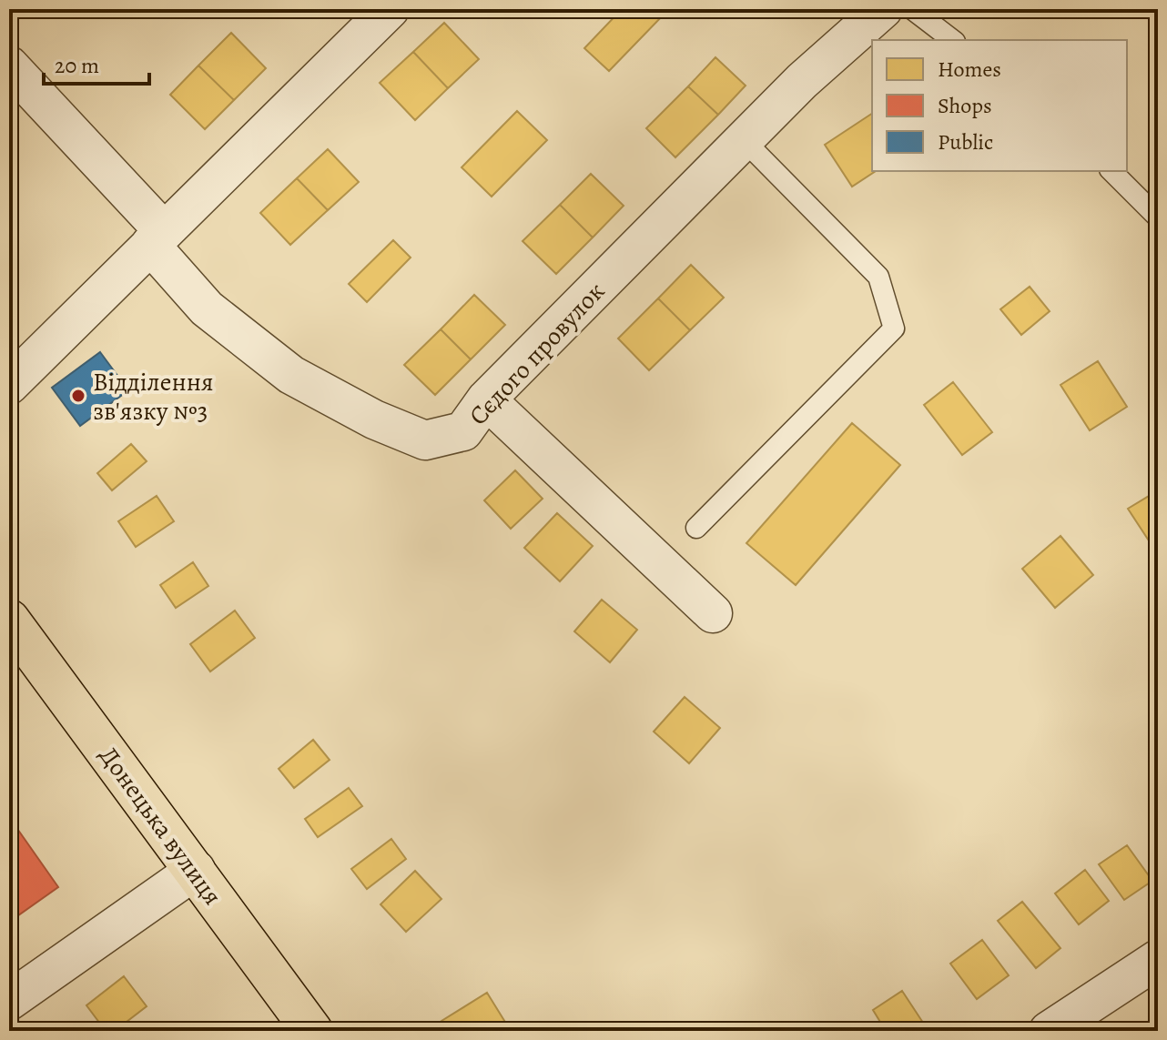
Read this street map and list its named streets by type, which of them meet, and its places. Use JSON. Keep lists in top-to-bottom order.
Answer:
{
  "streets": {
    "main road": ["Донецька вулиця"],
    "street": ["Сєдого провулок"]
  },
  "places": ["Відділення зв'язку №3"],
  "legend": ["Homes", "Shops", "Public"],
  "scale_bar": "20 m"
}
